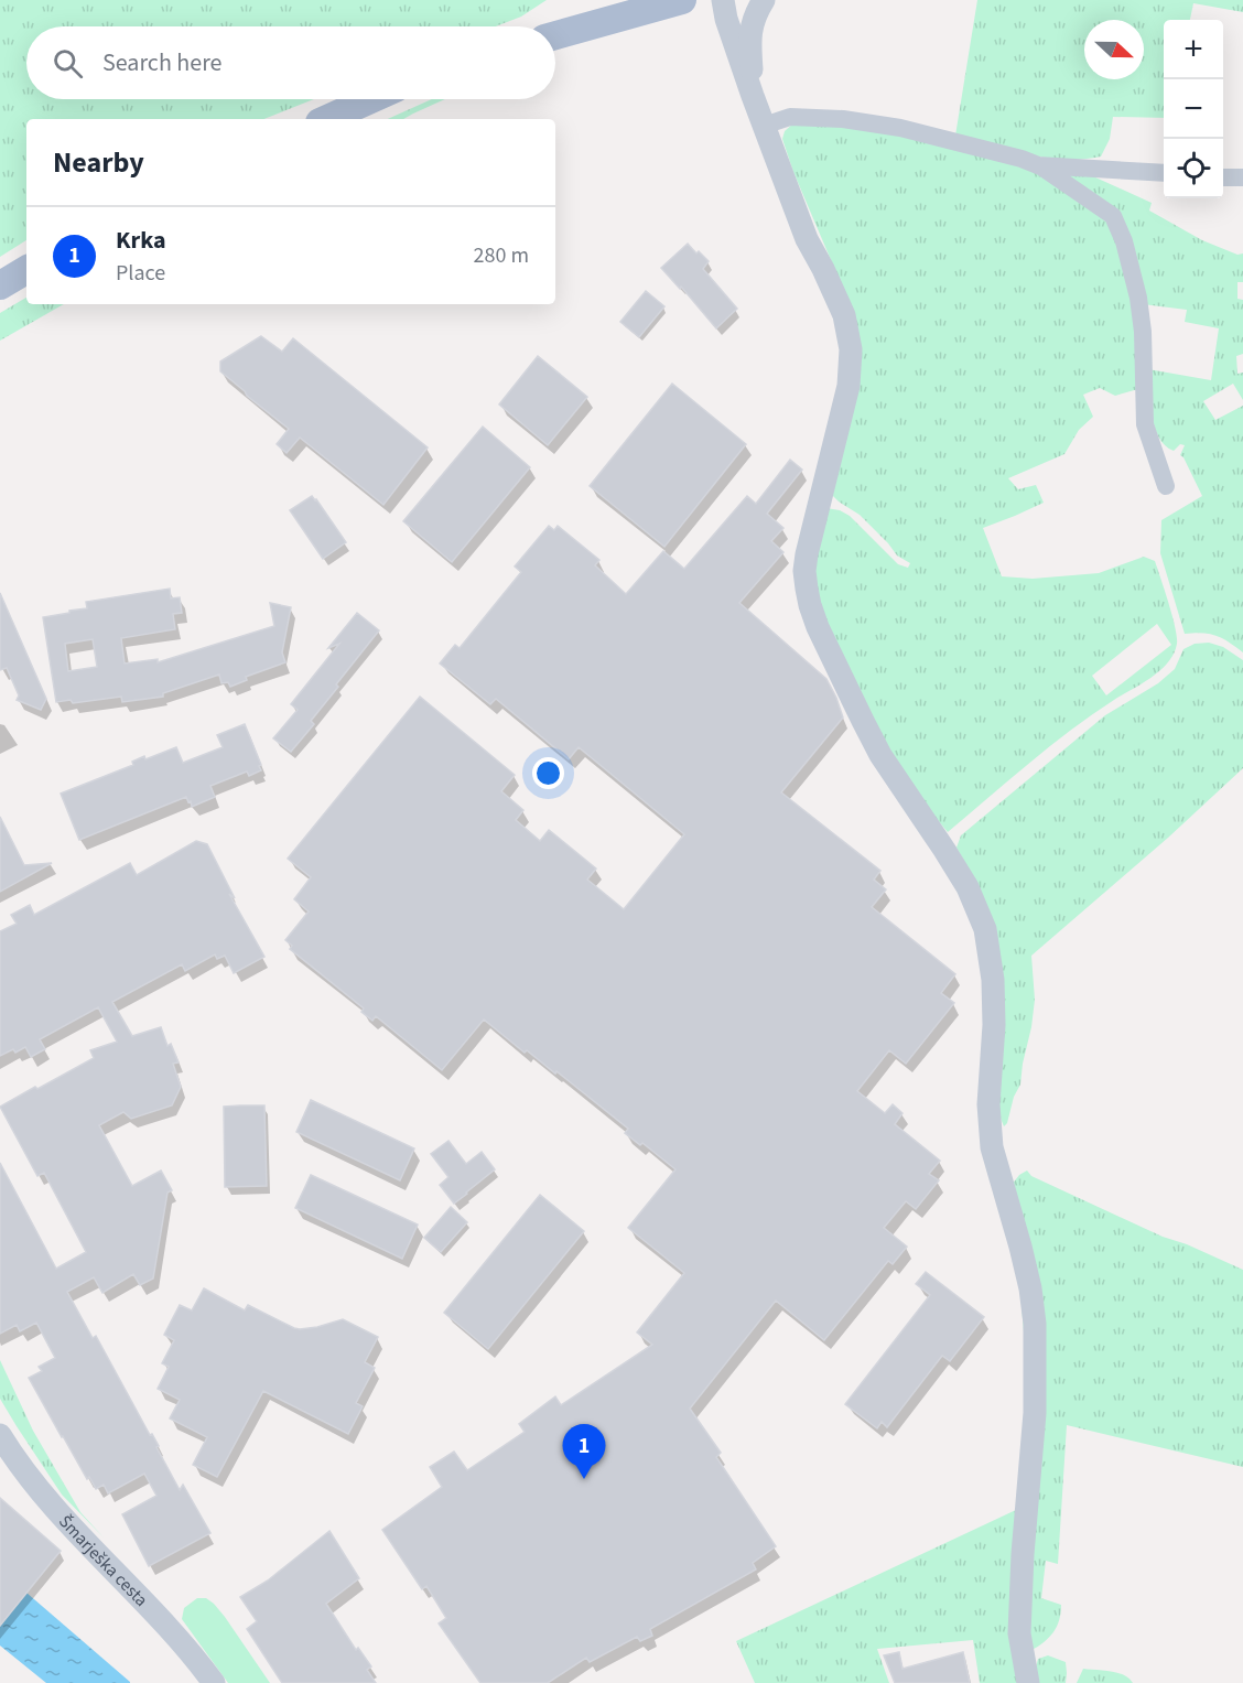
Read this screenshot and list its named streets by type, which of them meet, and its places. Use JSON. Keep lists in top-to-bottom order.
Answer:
{
  "streets": {
    "street": ["Šmarješka cesta"]
  },
  "north": "right",
  "page": {
    "map_buttons": ["+", "−"],
    "search": "Search here",
    "heading": "Nearby",
    "list": [
      {
        "mark": "1",
        "name": "Krka",
        "note": "Place",
        "value": "280 m"
      }
    ],
    "pins": "1"
  }
}
